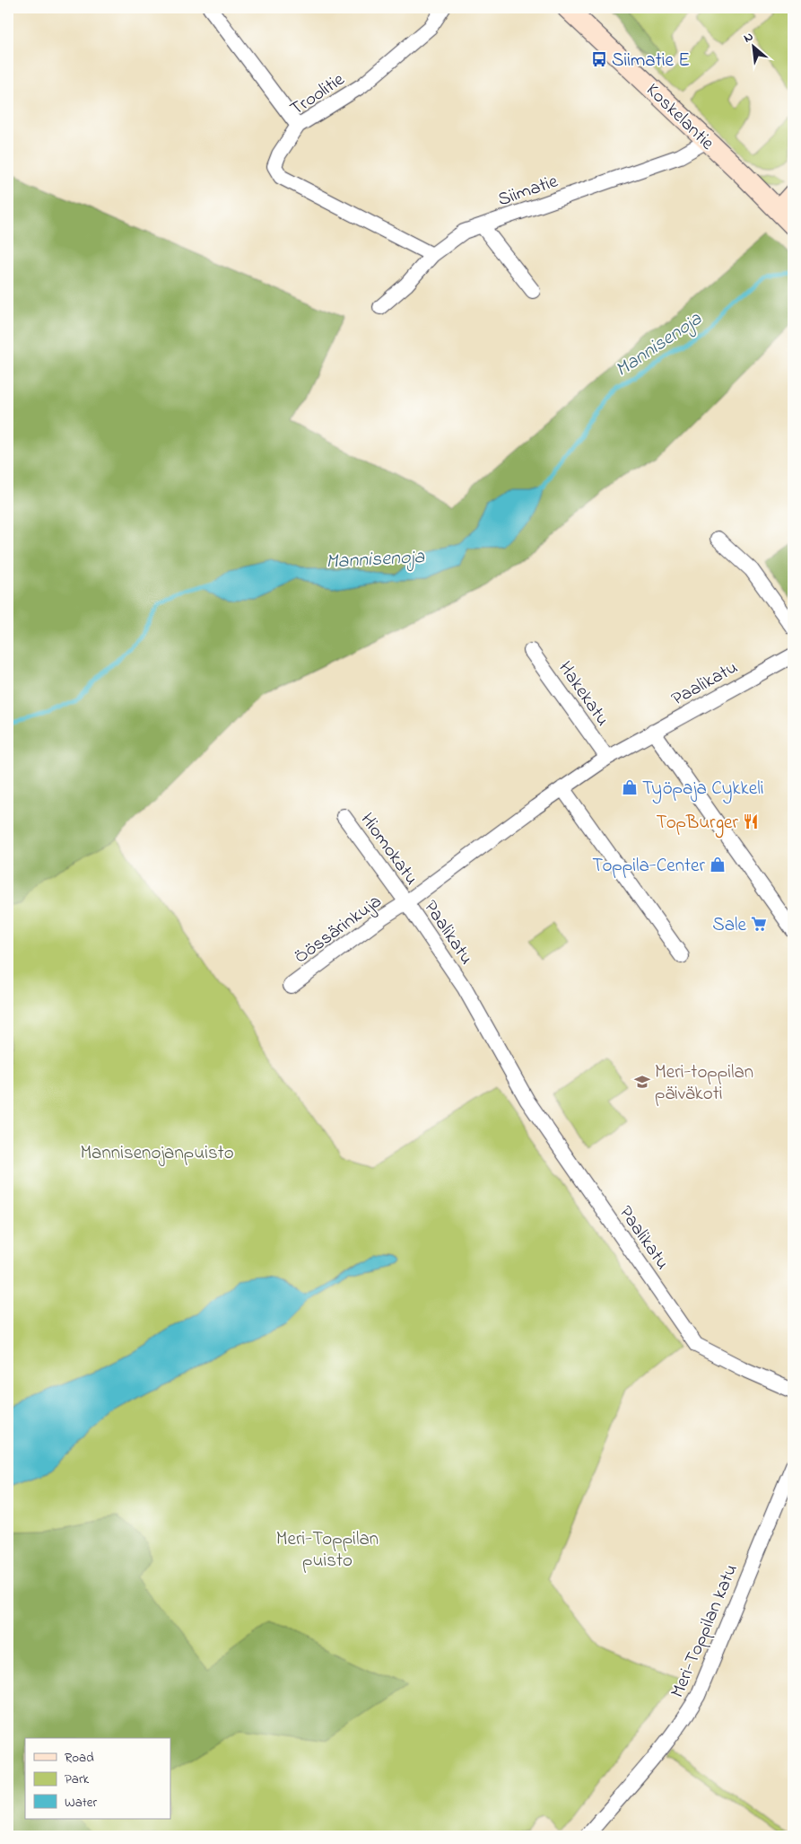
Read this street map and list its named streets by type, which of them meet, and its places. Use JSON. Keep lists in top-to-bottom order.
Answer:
{
  "streets": {
    "main road": ["Koskelantie"],
    "street": [
      "Troolitie",
      "Siimatie",
      "Paalikatu",
      "Hakekatu",
      "Hiomokatu",
      "Öössärinkuja",
      "Meri-Toppilan katu"
    ]
  },
  "crossings": [
    ["Troolitie", "Siimatie"],
    ["Koskelantie", "Siimatie"],
    ["Paalikatu", "Hakekatu"],
    ["Paalikatu", "Hiomokatu"],
    ["Paalikatu", "Öössärinkuja"],
    ["Hiomokatu", "Öössärinkuja"]
  ],
  "water": ["Mannisenoja"],
  "parks": ["Mannisenojanpuisto", "Meri-Toppilan puisto"],
  "places": {
    "bus stop": ["Siimatie E"],
    "shop": ["Työpaja Cykkeli", "Toppila-Center"],
    "restaurant": ["TopBurger"],
    "supermarket": ["Sale"],
    "school or university": ["Meri-toppilan päiväkoti"]
  },
  "legend": ["Road", "Park", "Water"],
  "north": "top left"
}
